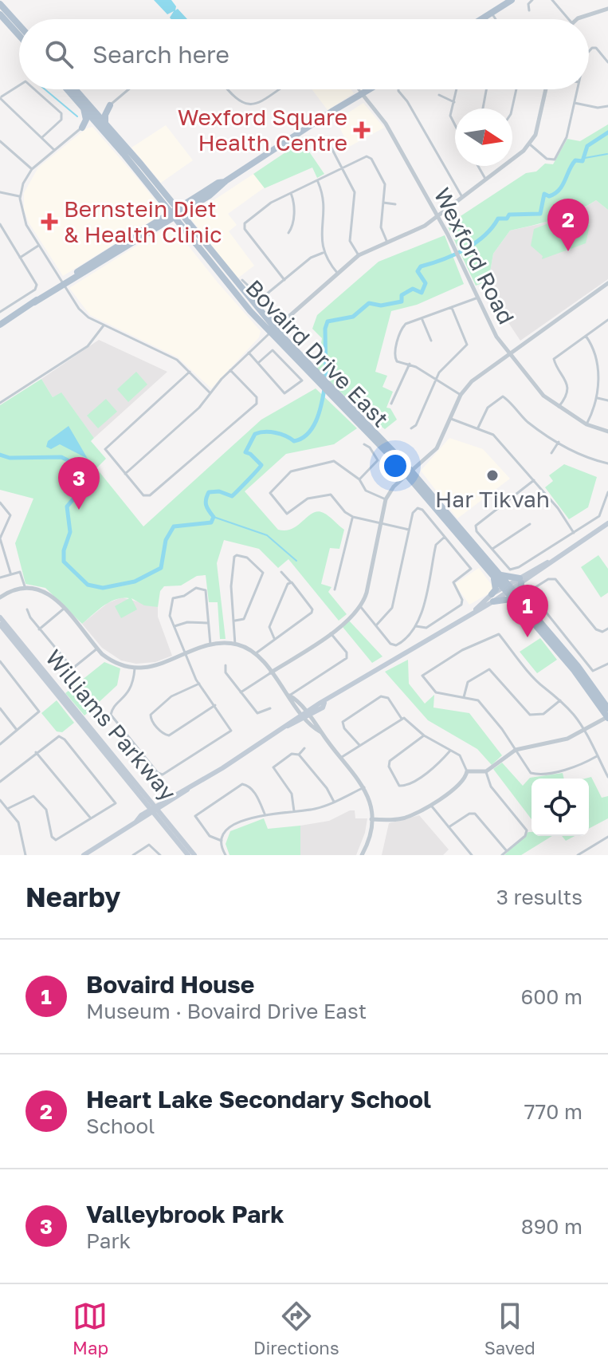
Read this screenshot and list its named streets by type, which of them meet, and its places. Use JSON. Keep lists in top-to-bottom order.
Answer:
{
  "streets": {
    "main road": ["Bovaird Drive East", "Williams Parkway"],
    "street": ["Wexford Road"]
  },
  "places": {
    "health": ["Wexford Square Health Centre", "Bernstein Diet & Health Clinic"],
    "other": ["Har Tikvah"]
  },
  "north": "right",
  "page": {
    "search": "Search here",
    "pins": ["2", "3", "1"],
    "heading": ["Nearby", "3 results"],
    "list": [
      {
        "mark": "1",
        "name": "Bovaird House",
        "note": "Museum · Bovaird Drive East",
        "value": "600 m"
      },
      {
        "mark": "2",
        "name": "Heart Lake Secondary School",
        "note": "School",
        "value": "770 m"
      },
      {
        "mark": "3",
        "name": "Valleybrook Park",
        "note": "Park",
        "value": "890 m"
      }
    ],
    "nav": ["Map", "Directions", "Saved"]
  }
}
